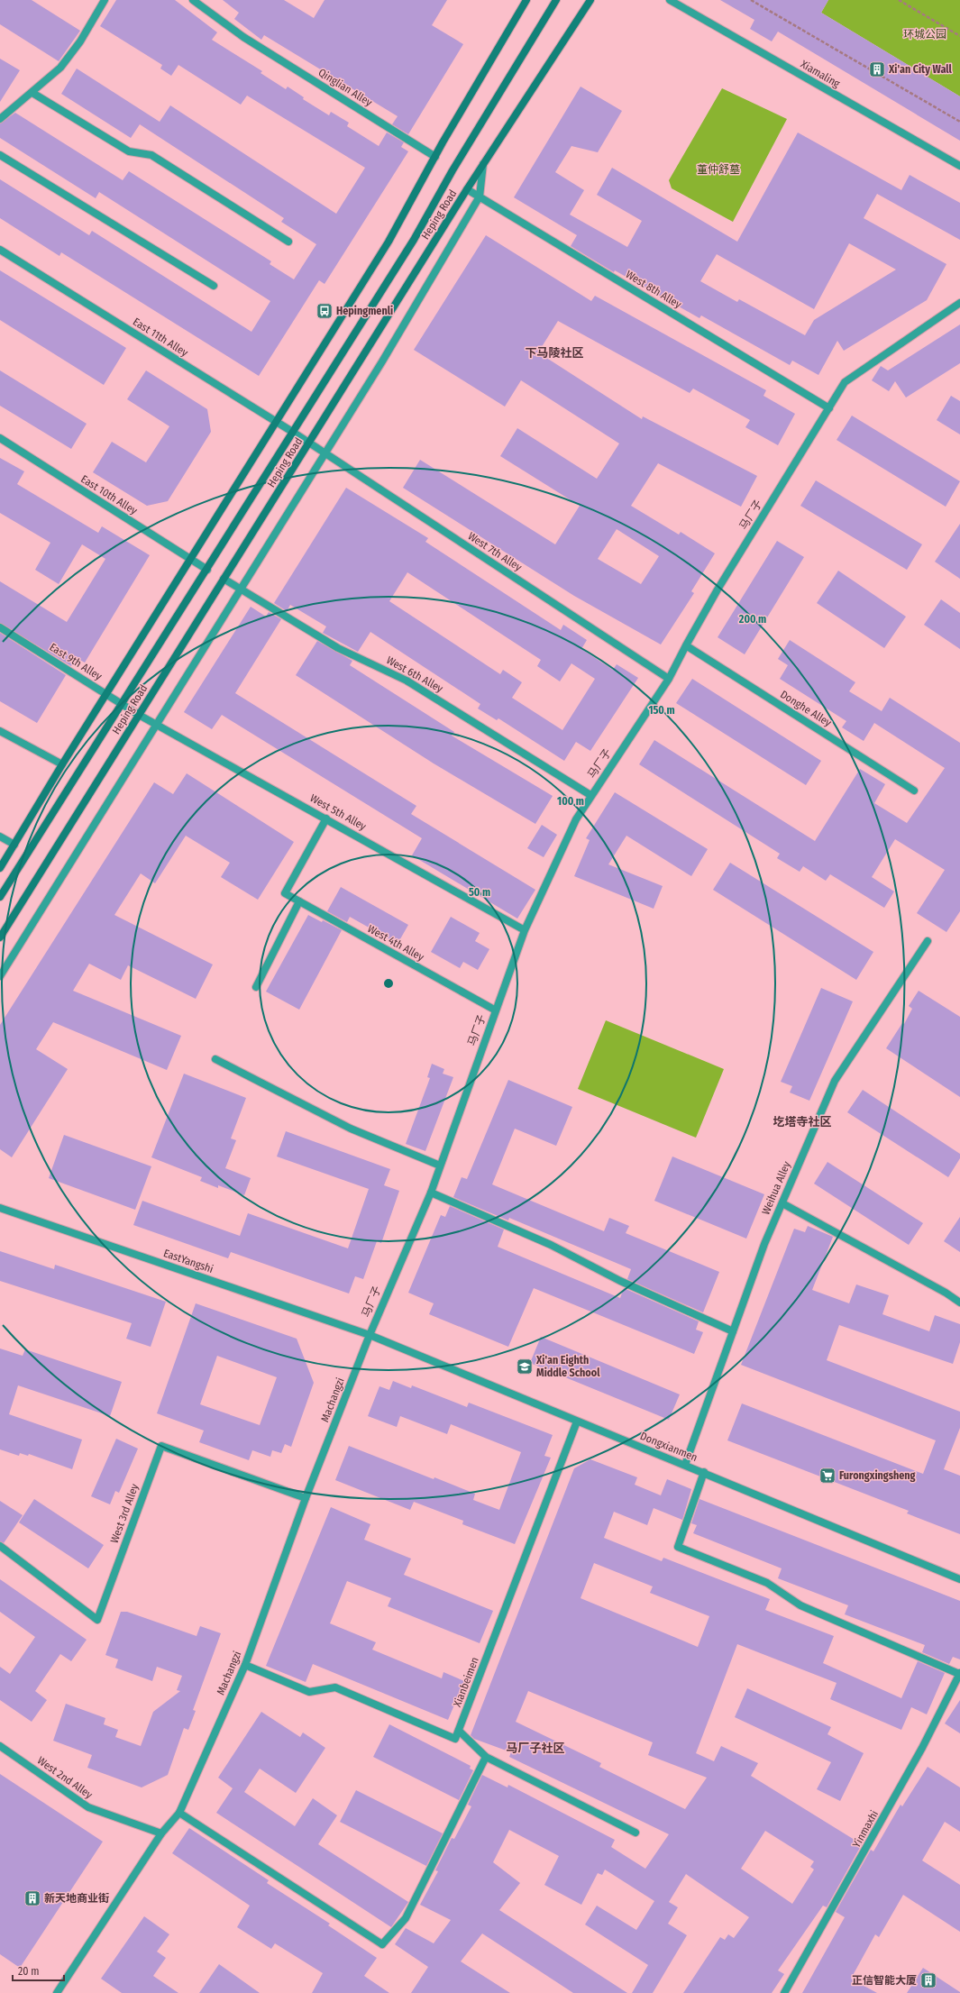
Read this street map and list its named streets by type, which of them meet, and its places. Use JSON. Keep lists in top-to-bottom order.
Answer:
{
  "streets": {
    "main road": ["Heping Road"],
    "street": [
      "Xiamaling",
      "Qinglian Alley",
      "West 8th Alley",
      "East 11th Alley",
      "East 10th Alley",
      "马厂子",
      "West 7th Alley",
      "East 9th Alley",
      "West 6th Alley",
      "Donghe Alley",
      "West 5th Alley",
      "West 4th Alley",
      "Weihua Alley",
      "EastYangshi",
      "Machangzi",
      "Dongxianmen",
      "West 3rd Alley",
      "Xianbeimen",
      "West 2nd Alley",
      "Yinmaxhi"
    ]
  },
  "crossings": [
    ["Heping Road", "West 8th Alley"],
    ["Heping Road", "East 11th Alley"],
    ["Heping Road", "East 10th Alley"],
    ["Heping Road", "West 7th Alley"],
    ["Heping Road", "East 9th Alley"],
    ["Heping Road", "West 6th Alley"],
    ["Heping Road", "West 5th Alley"],
    ["West 8th Alley", "马厂子"],
    ["East 11th Alley", "West 7th Alley"],
    ["马厂子", "West 7th Alley"],
    ["马厂子", "West 6th Alley"],
    ["马厂子", "Donghe Alley"],
    ["马厂子", "West 5th Alley"],
    ["马厂子", "West 4th Alley"],
    ["马厂子", "EastYangshi"],
    ["马厂子", "Machangzi"],
    ["马厂子", "Dongxianmen"],
    ["East 9th Alley", "West 5th Alley"],
    ["West 5th Alley", "West 4th Alley"],
    ["Weihua Alley", "Dongxianmen"],
    ["EastYangshi", "Machangzi"],
    ["EastYangshi", "Dongxianmen"],
    ["Machangzi", "Dongxianmen"],
    ["Machangzi", "West 3rd Alley"],
    ["Machangzi", "West 2nd Alley"],
    ["Dongxianmen", "Xianbeimen"]
  ],
  "districts": ["下马陵社区", "圪塔寺社区", "马厂子社区"],
  "parks": ["环城公园", "董仲舒墓"],
  "places": {
    "building": ["Xi'an City Wall", "新天地商业街", "正信智能大厦"],
    "bus stop": ["Hepingmenli"],
    "school or university": ["Xi'an Eighth Middle School"],
    "supermarket": ["Furongxingsheng"]
  },
  "scale_bar": "20 m",
  "rings": [
    "200 m",
    "150 m",
    "100 m",
    "50 m"
  ]
}
